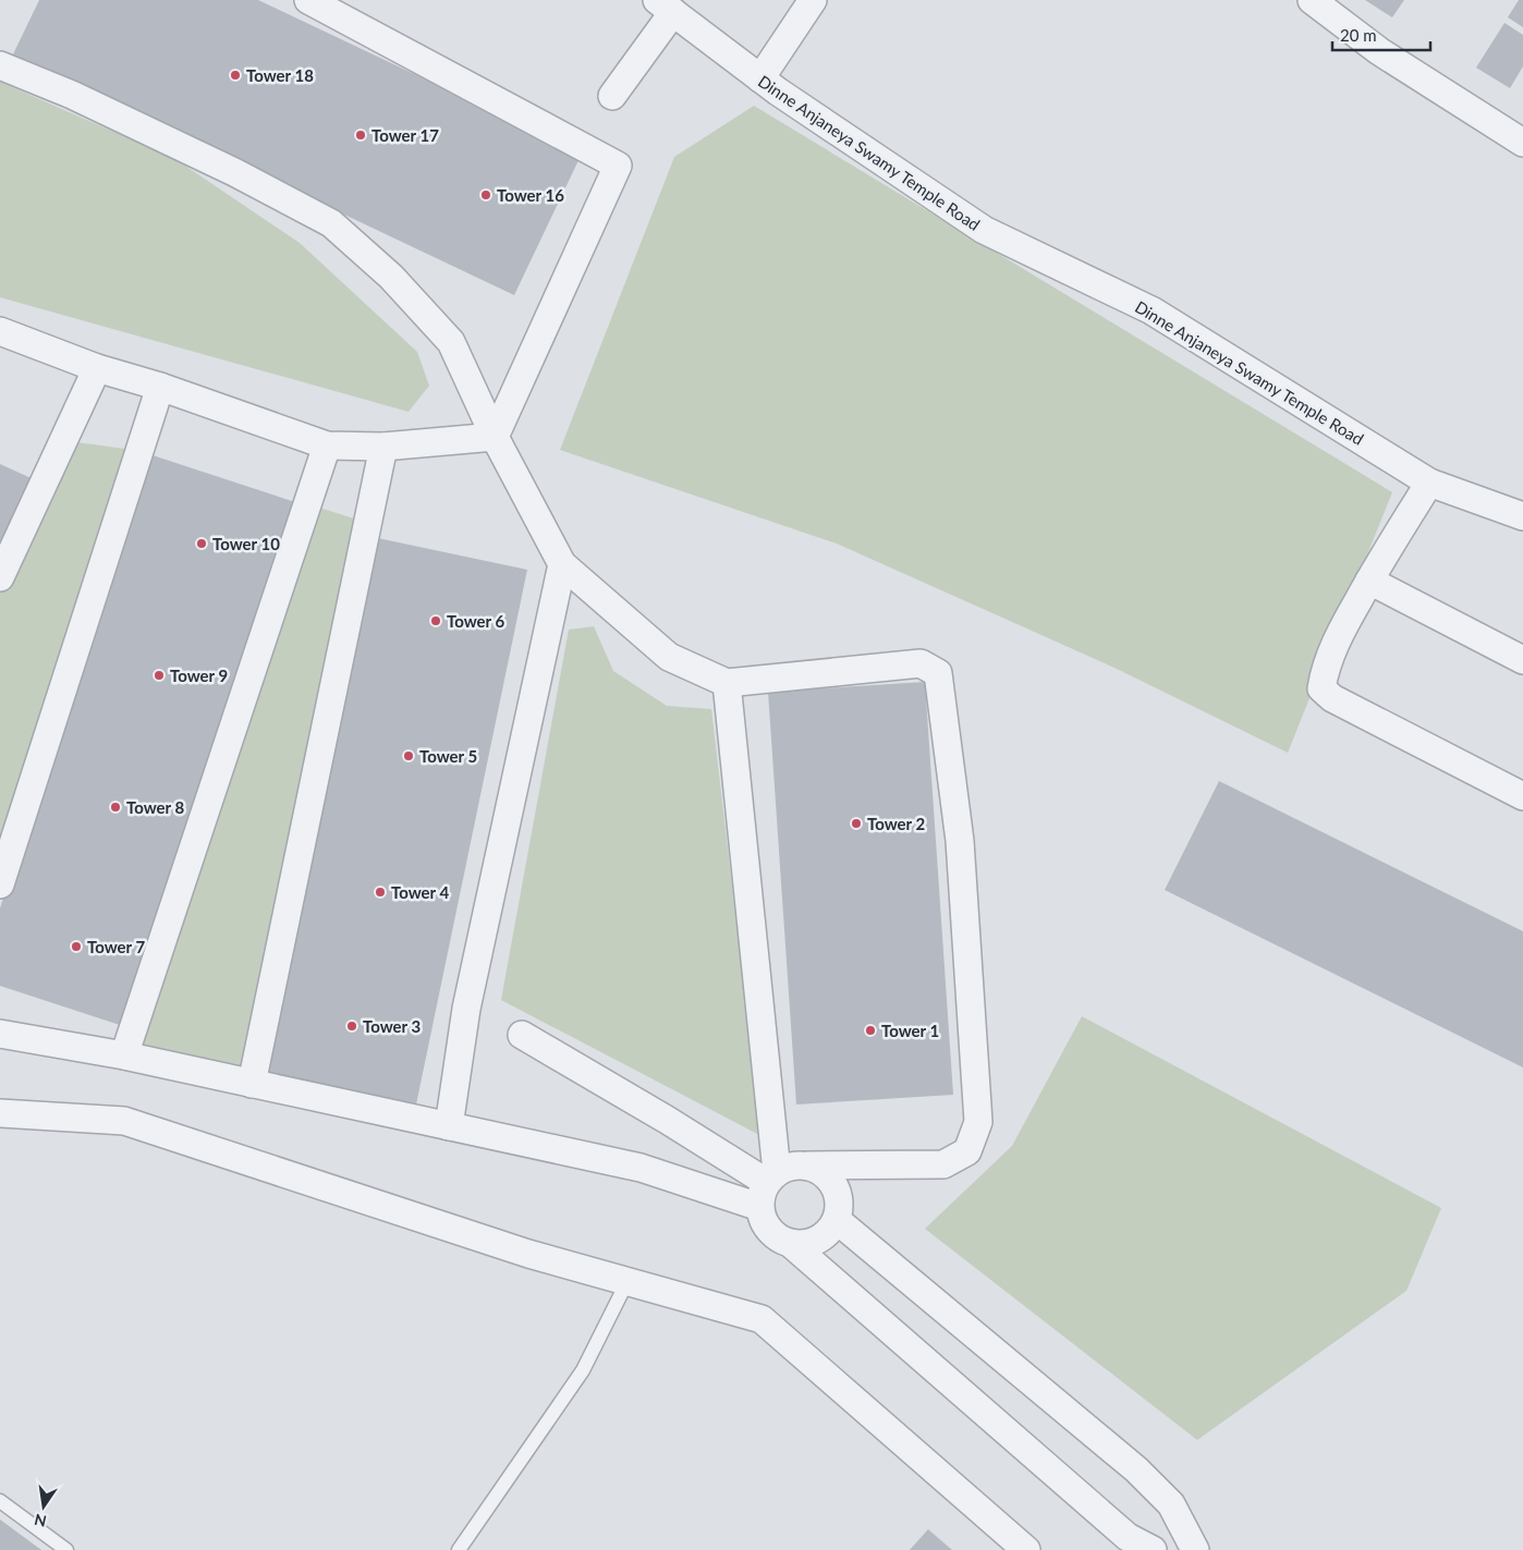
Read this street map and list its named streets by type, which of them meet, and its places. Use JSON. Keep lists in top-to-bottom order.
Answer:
{
  "streets": {
    "street": ["Dinne Anjaneya Swamy Temple Road"]
  },
  "places": [
    "Tower 18",
    "Tower 17",
    "Tower 16",
    "Tower 10",
    "Tower 6",
    "Tower 9",
    "Tower 5",
    "Tower 8",
    "Tower 2",
    "Tower 4",
    "Tower 7",
    "Tower 3",
    "Tower 1"
  ],
  "scale_bar": "20 m",
  "north": "bottom"
}
